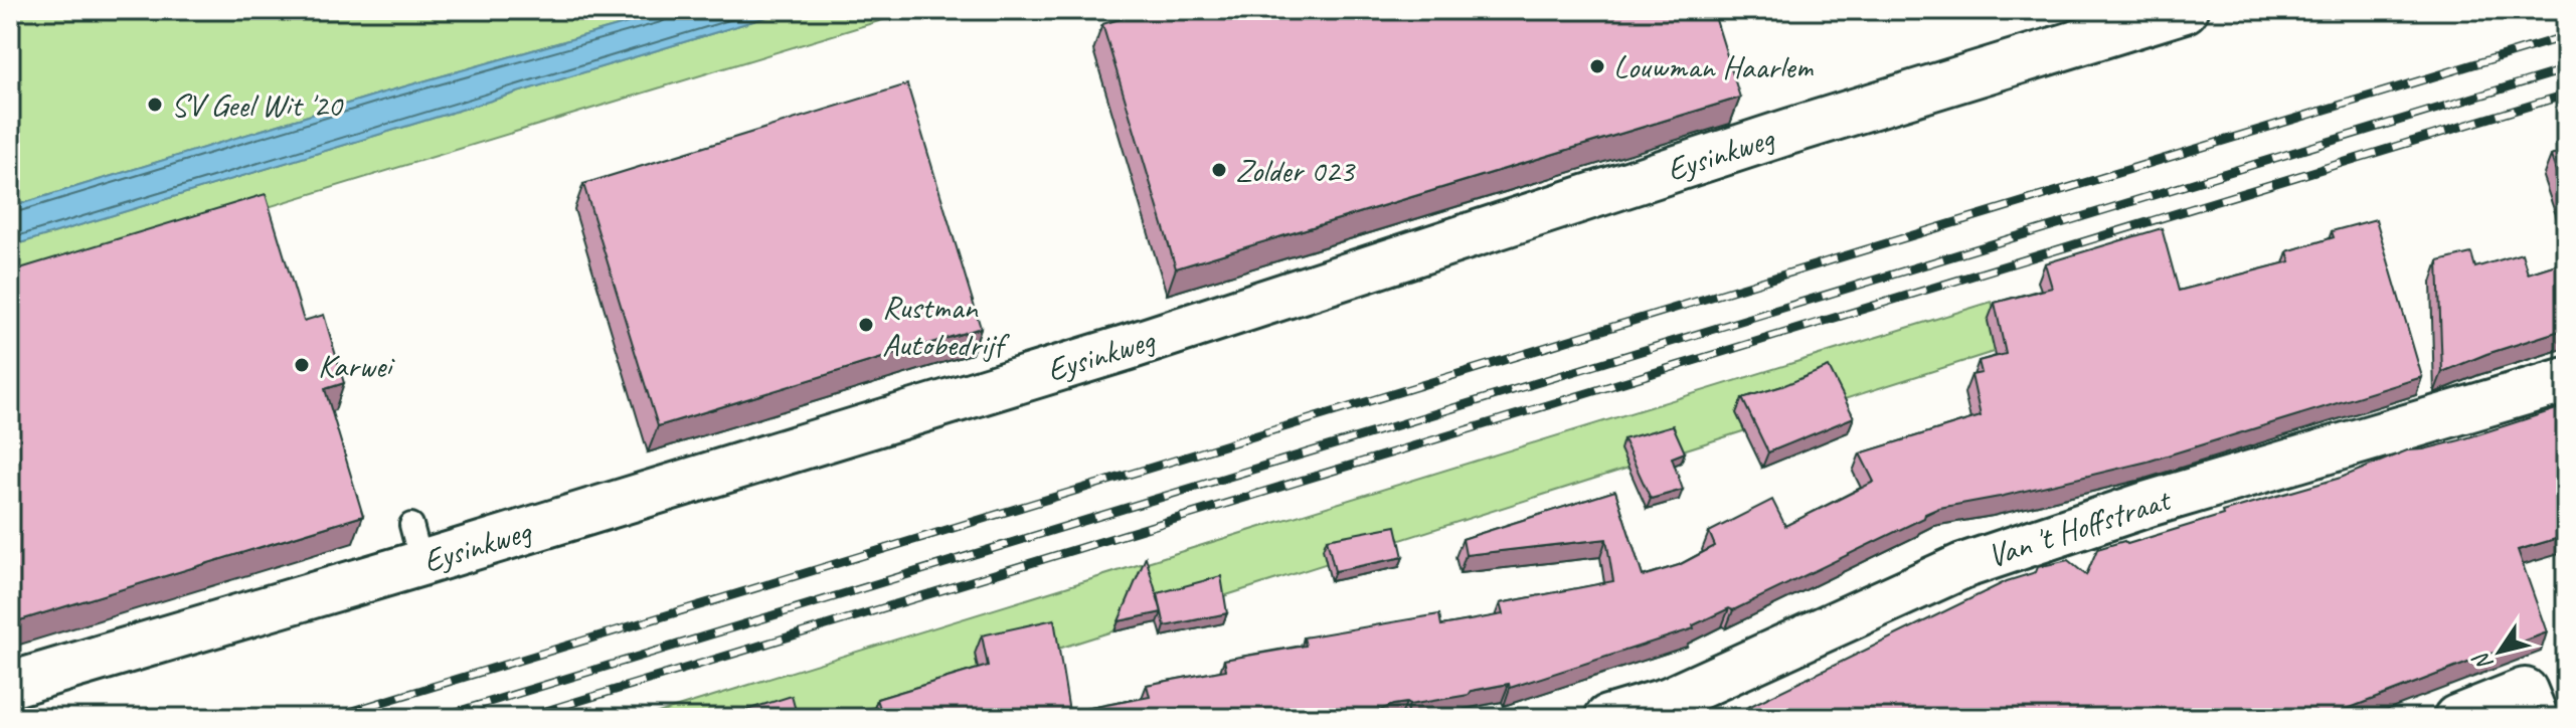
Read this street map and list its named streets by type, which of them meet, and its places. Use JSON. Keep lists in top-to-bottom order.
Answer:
{
  "streets": {
    "street": ["Eysinkweg", "Van 't Hoffstraat"]
  },
  "places": [
    "Louwman Haarlem",
    "SV Geel Wit '20",
    "Zolder 023",
    "Rustman Autobedrijf",
    "Karwei"
  ],
  "north": "bottom left"
}
